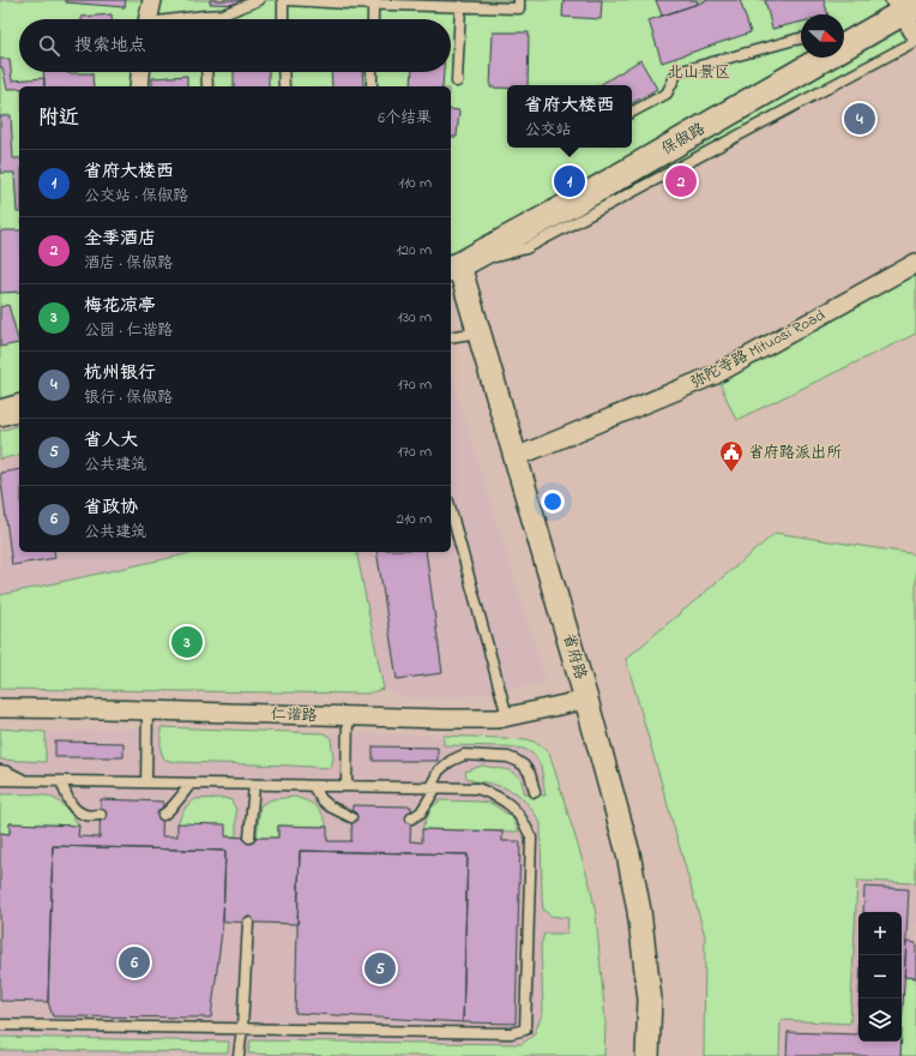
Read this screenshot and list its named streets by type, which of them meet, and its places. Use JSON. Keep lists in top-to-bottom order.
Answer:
{
  "streets": {
    "main road": ["保俶路"],
    "street": ["弥陀寺路 Mituosi Road", "省府路", "仁谐路"]
  },
  "crossings": [
    ["保俶路", "省府路"],
    ["弥陀寺路 Mituosi Road", "省府路"],
    ["省府路", "仁谐路"]
  ],
  "parks": ["北山景区"],
  "places": {
    "public building": ["省府路派出所"]
  },
  "north": "right",
  "page": {
    "search": "搜索地点",
    "popup": ["省府大楼西", "公交站"],
    "heading": ["附近", "6个结果"],
    "pins": [
      "4",
      "1",
      "2",
      "3",
      "6",
      "5"
    ],
    "list": [
      {
        "mark": "1",
        "name": "省府大楼西",
        "note": "公交站 · 保俶路",
        "value": "110 m"
      },
      {
        "mark": "2",
        "name": "全季酒店",
        "note": "酒店 · 保俶路",
        "value": "120 m"
      },
      {
        "mark": "3",
        "name": "梅花凉亭",
        "note": "公园 · 仁谐路",
        "value": "130 m"
      },
      {
        "mark": "4",
        "name": "杭州银行",
        "note": "银行 · 保俶路",
        "value": "170 m"
      },
      {
        "mark": "5",
        "name": "省人大",
        "note": "公共建筑",
        "value": "170 m"
      },
      {
        "mark": "6",
        "name": "省政协",
        "note": "公共建筑",
        "value": "210 m"
      }
    ],
    "map_buttons": ["+", "−"]
  }
}
